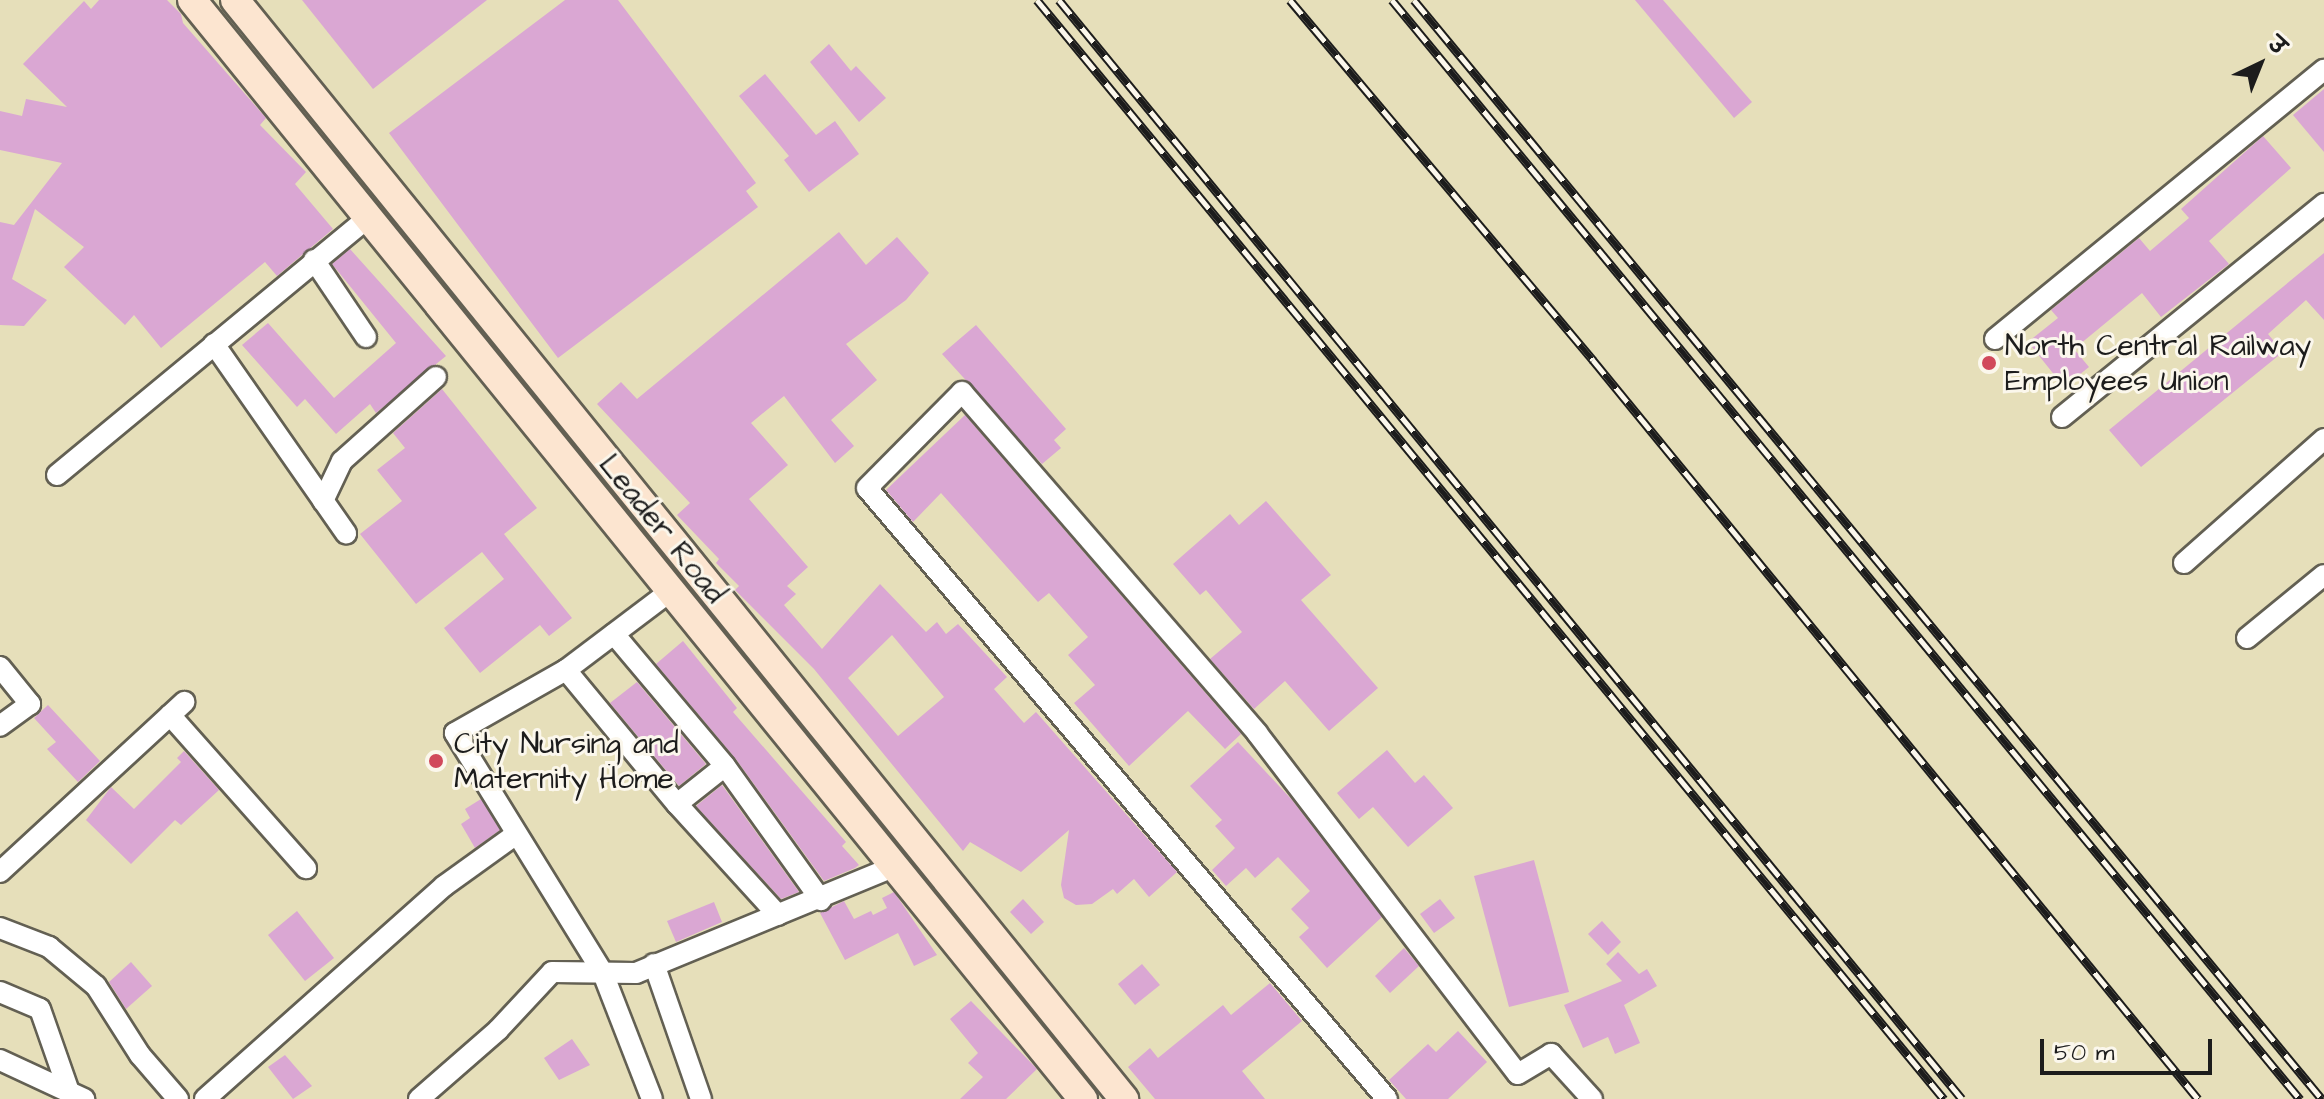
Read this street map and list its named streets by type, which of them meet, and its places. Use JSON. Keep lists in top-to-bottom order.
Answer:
{
  "streets": {
    "main road": ["Leader Road"]
  },
  "places": ["North Central Railway Employees Union", "City Nursing and Maternity Home"],
  "scale_bar": "50 m",
  "north": "top right"
}
